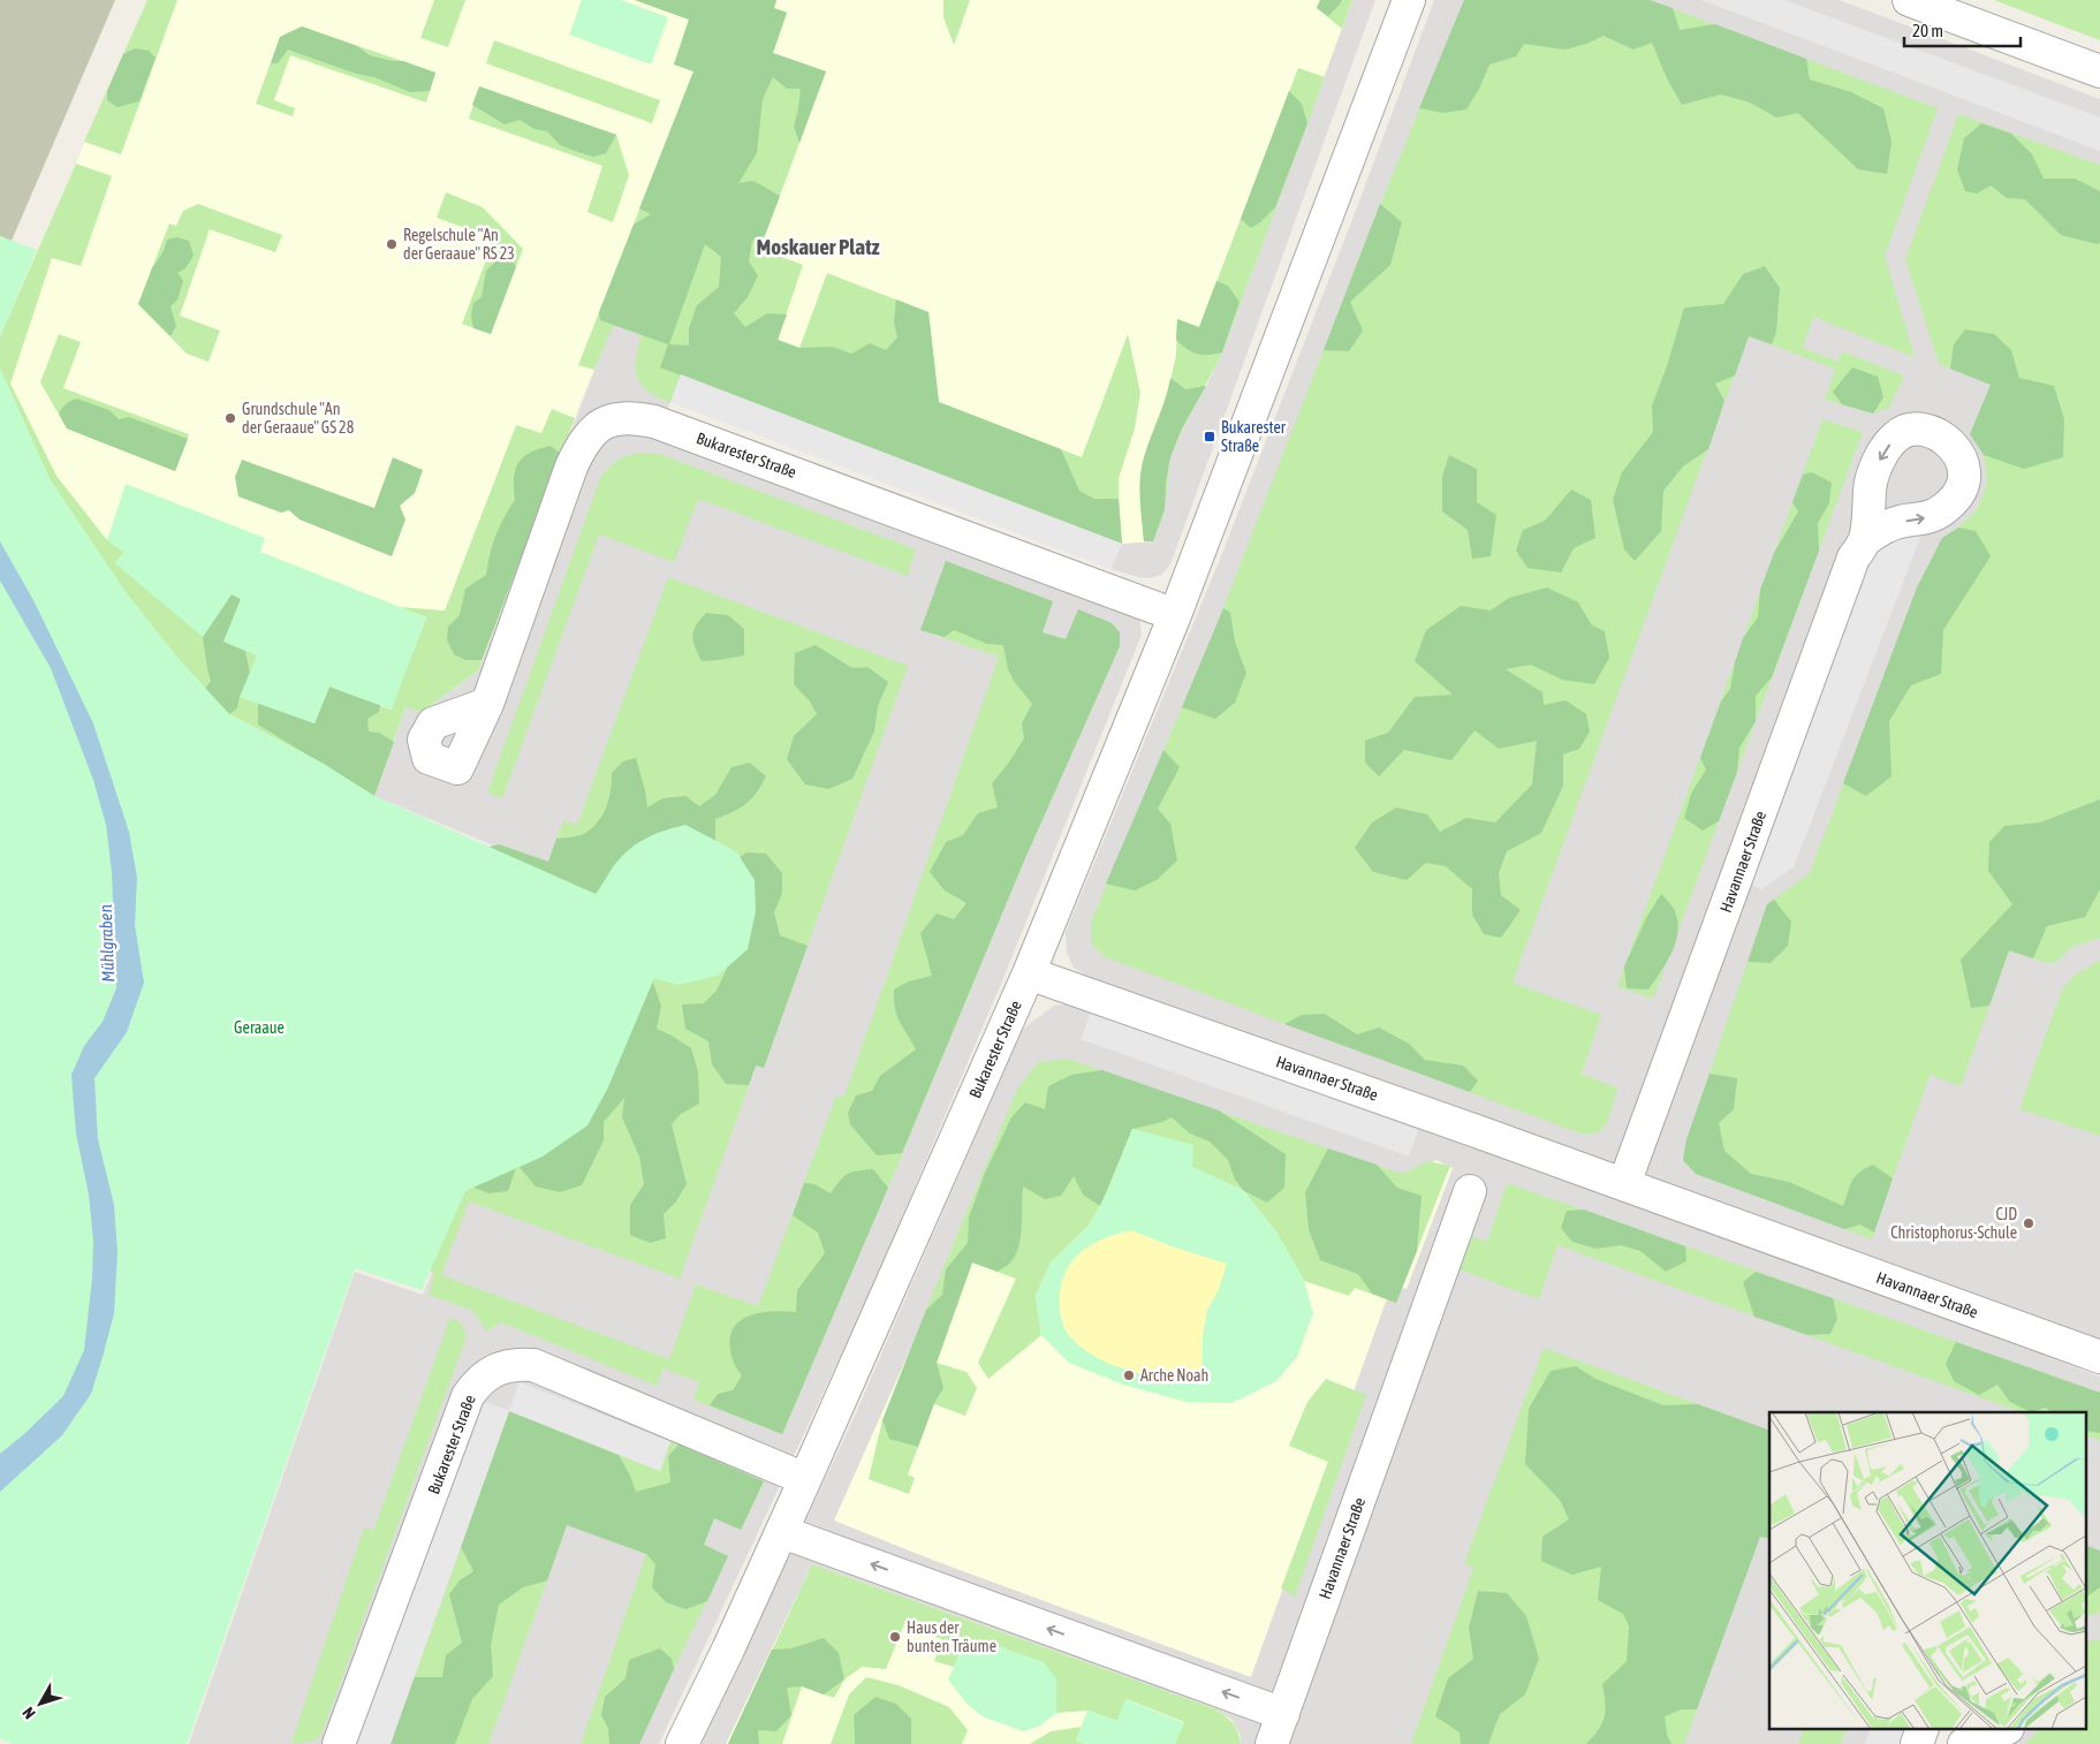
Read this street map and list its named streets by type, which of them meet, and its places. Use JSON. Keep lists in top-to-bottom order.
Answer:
{
  "streets": {
    "street": ["Bukarester Straße", "Havannaer Straße"]
  },
  "crossings": [
    ["Bukarester Straße", "Havannaer Straße"]
  ],
  "districts": ["Moskauer Platz"],
  "water": ["Mühlgraben"],
  "parks": ["Geraaue"],
  "places": {
    "other": [
      "Regelschule \"An der Geraaue\" RS 23",
      "Grundschule \"An der Geraaue\" GS 28",
      "CJD Christophorus-Schule",
      "Arche Noah",
      "Haus der bunten Träume"
    ],
    "transit": ["Bukarester Straße"]
  },
  "scale_bar": "20 m",
  "north": "bottom left"
}
